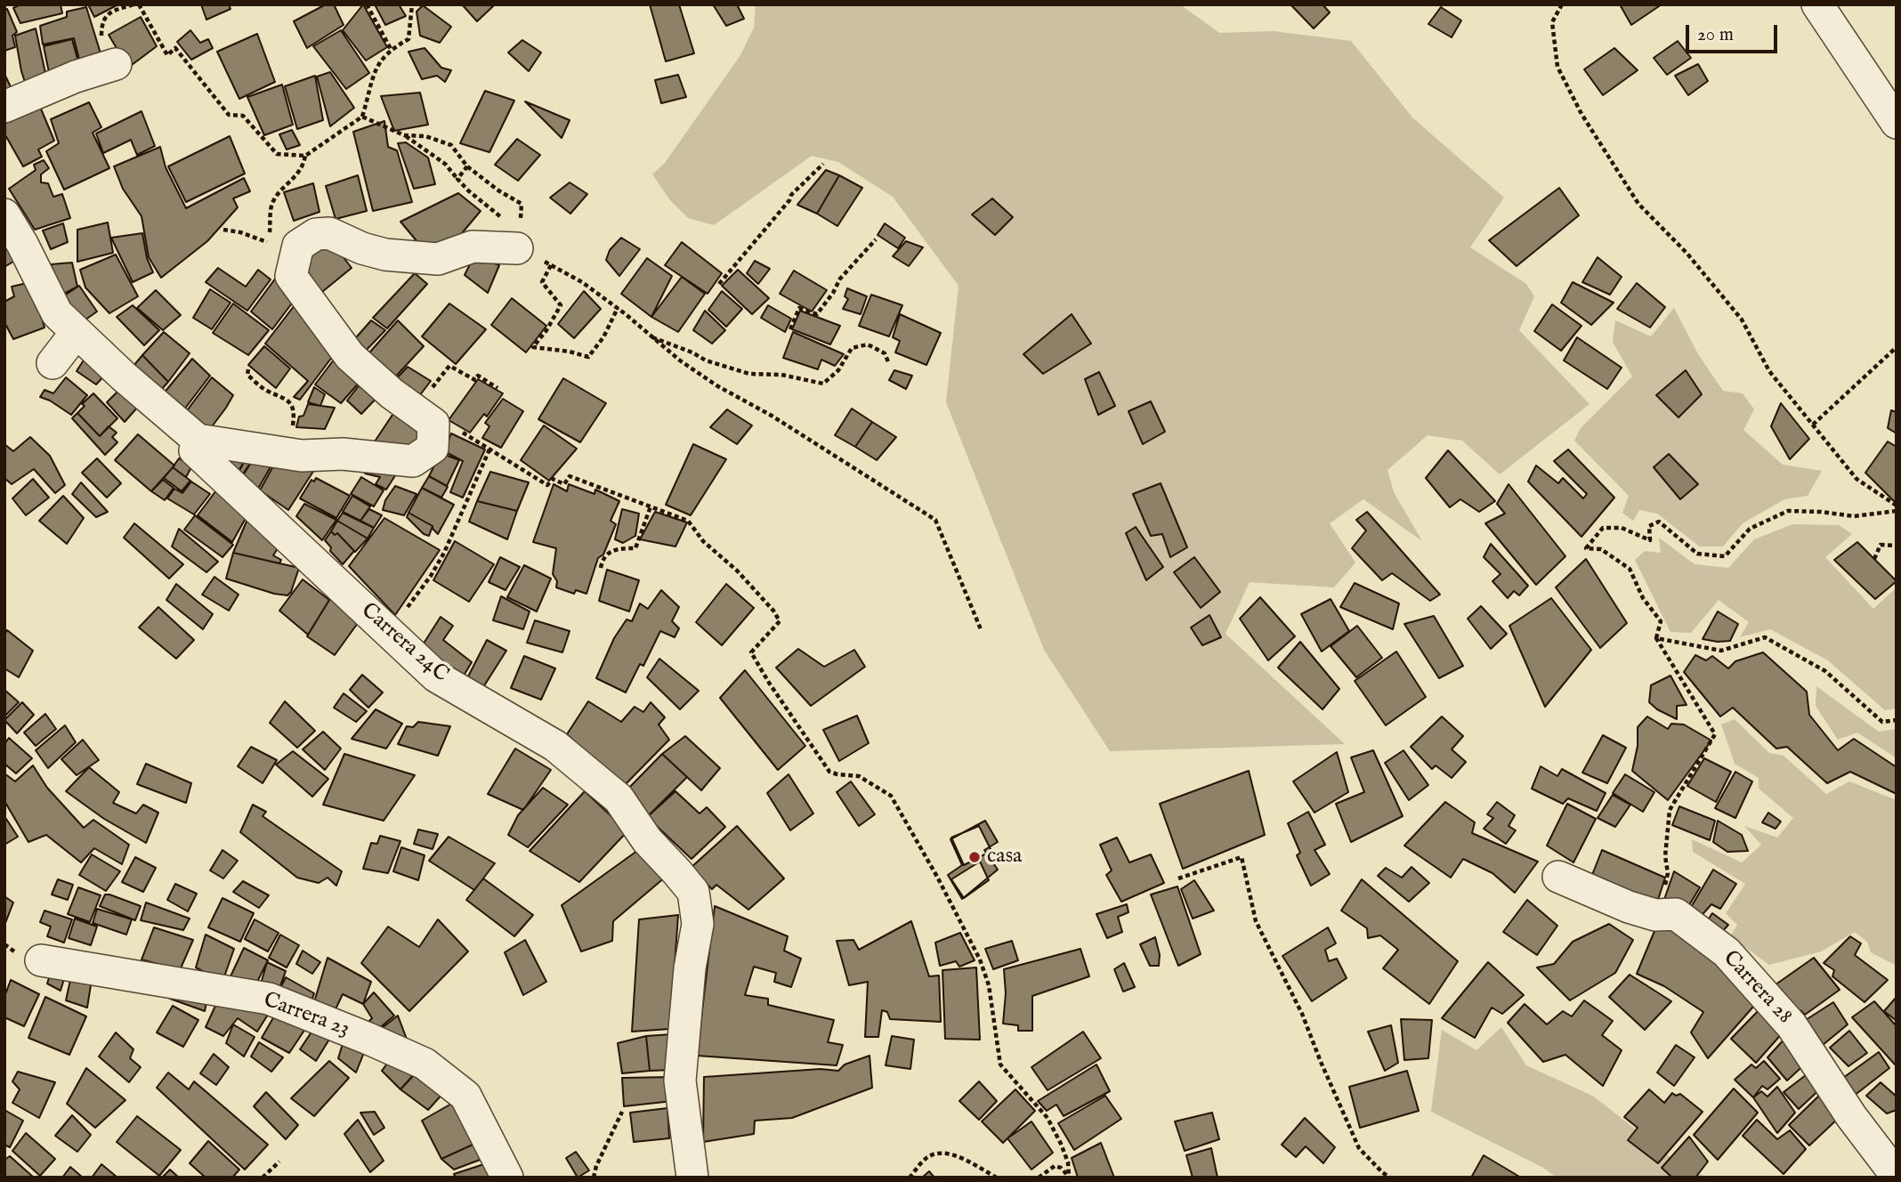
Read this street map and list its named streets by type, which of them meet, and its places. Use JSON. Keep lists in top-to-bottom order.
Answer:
{
  "streets": {
    "street": ["Carrera 24C", "Carrera 28", "Carrera 23"]
  },
  "places": ["casa"],
  "scale_bar": "20 m"
}
